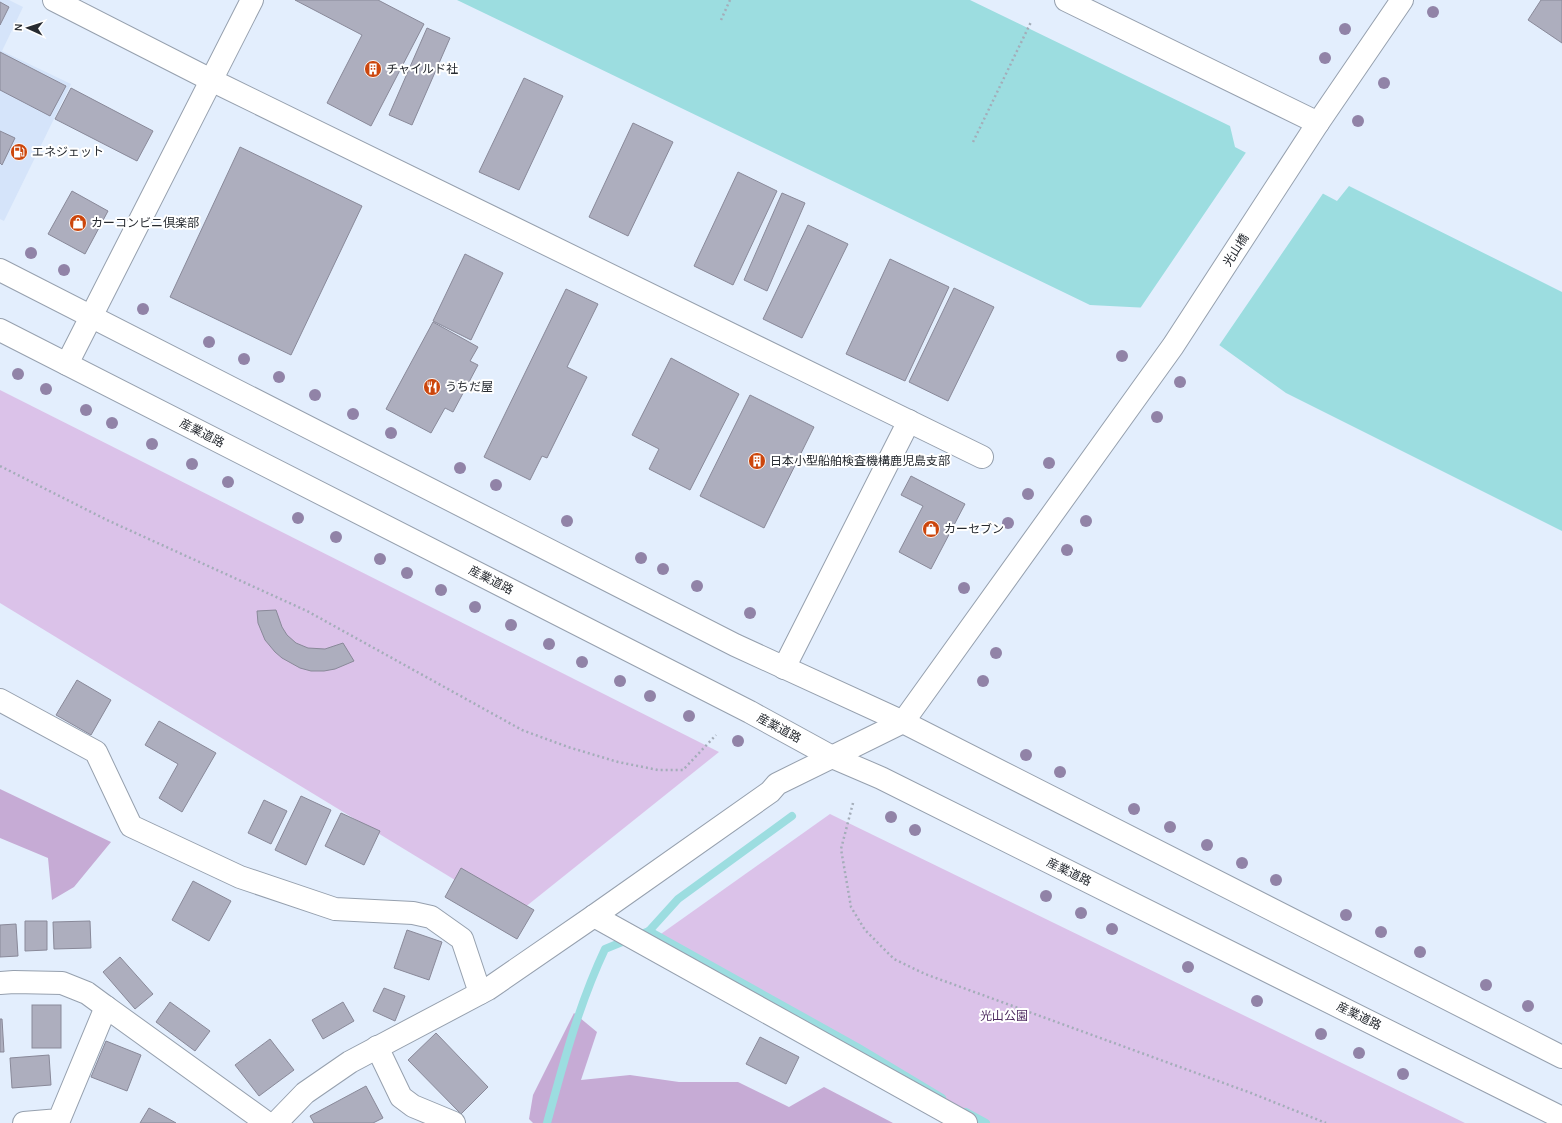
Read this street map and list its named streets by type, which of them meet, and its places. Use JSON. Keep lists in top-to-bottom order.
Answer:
{
  "streets": {
    "street": ["光山橋", "産業道路"]
  },
  "parks": ["光山公園"],
  "places": {
    "building": ["チャイルド社", "日本小型船舶検査機構鹿児島支部"],
    "fuel station": ["エネジェット"],
    "shop": ["カーコンビニ倶楽部", "カーセブン"],
    "restaurant": ["うちだ屋"]
  },
  "north": "left"
}
